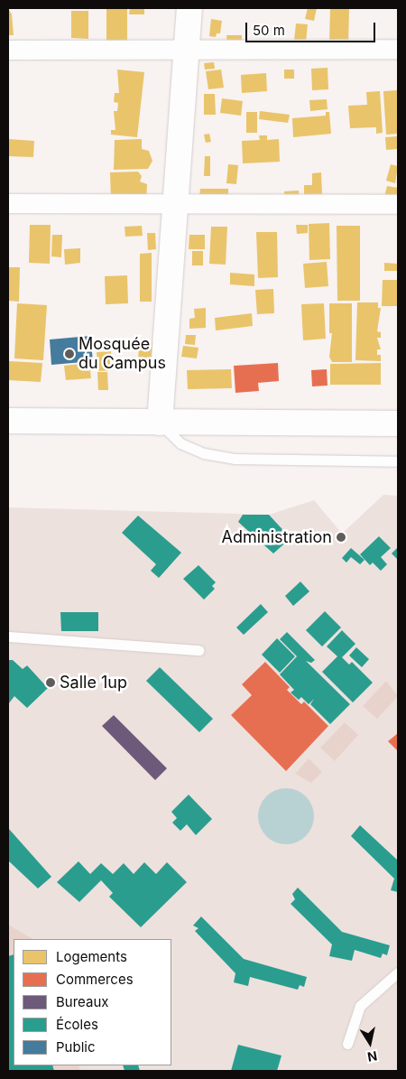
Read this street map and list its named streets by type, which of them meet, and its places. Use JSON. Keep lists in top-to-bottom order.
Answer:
{
  "places": ["Mosquée du Campus", "Administration", "Salle 1up"],
  "legend": [
    "Logements",
    "Commerces",
    "Bureaux",
    "Écoles",
    "Public"
  ],
  "scale_bar": "50 m",
  "north": "bottom"
}
